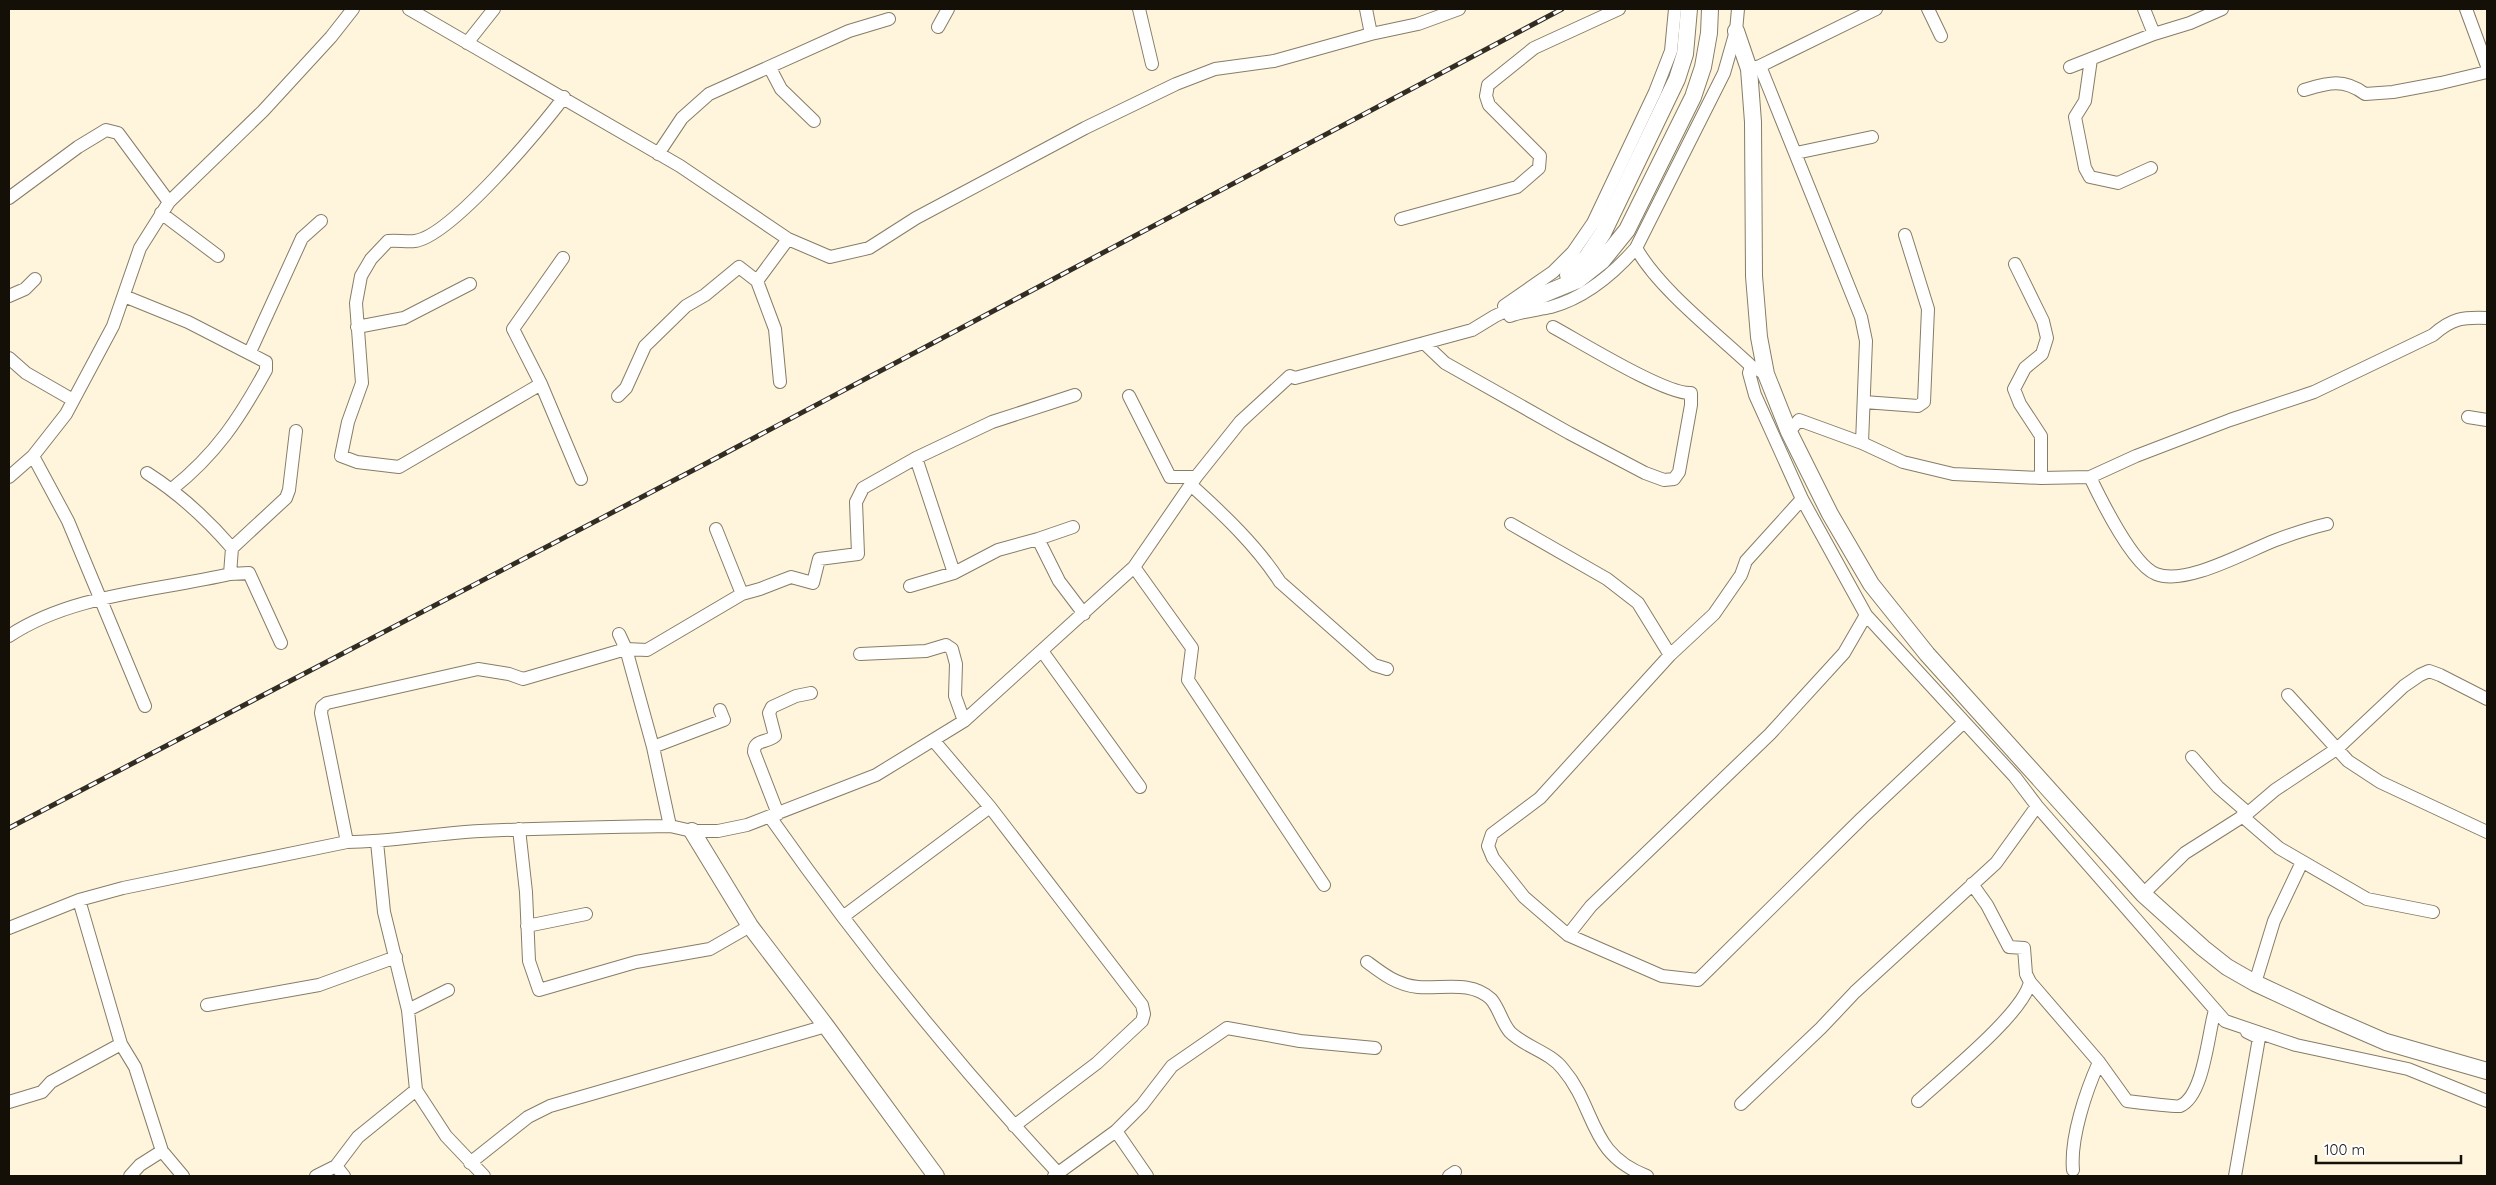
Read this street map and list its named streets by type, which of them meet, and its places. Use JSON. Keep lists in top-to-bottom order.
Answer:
{
  "scale_bar": "100 m"
}
